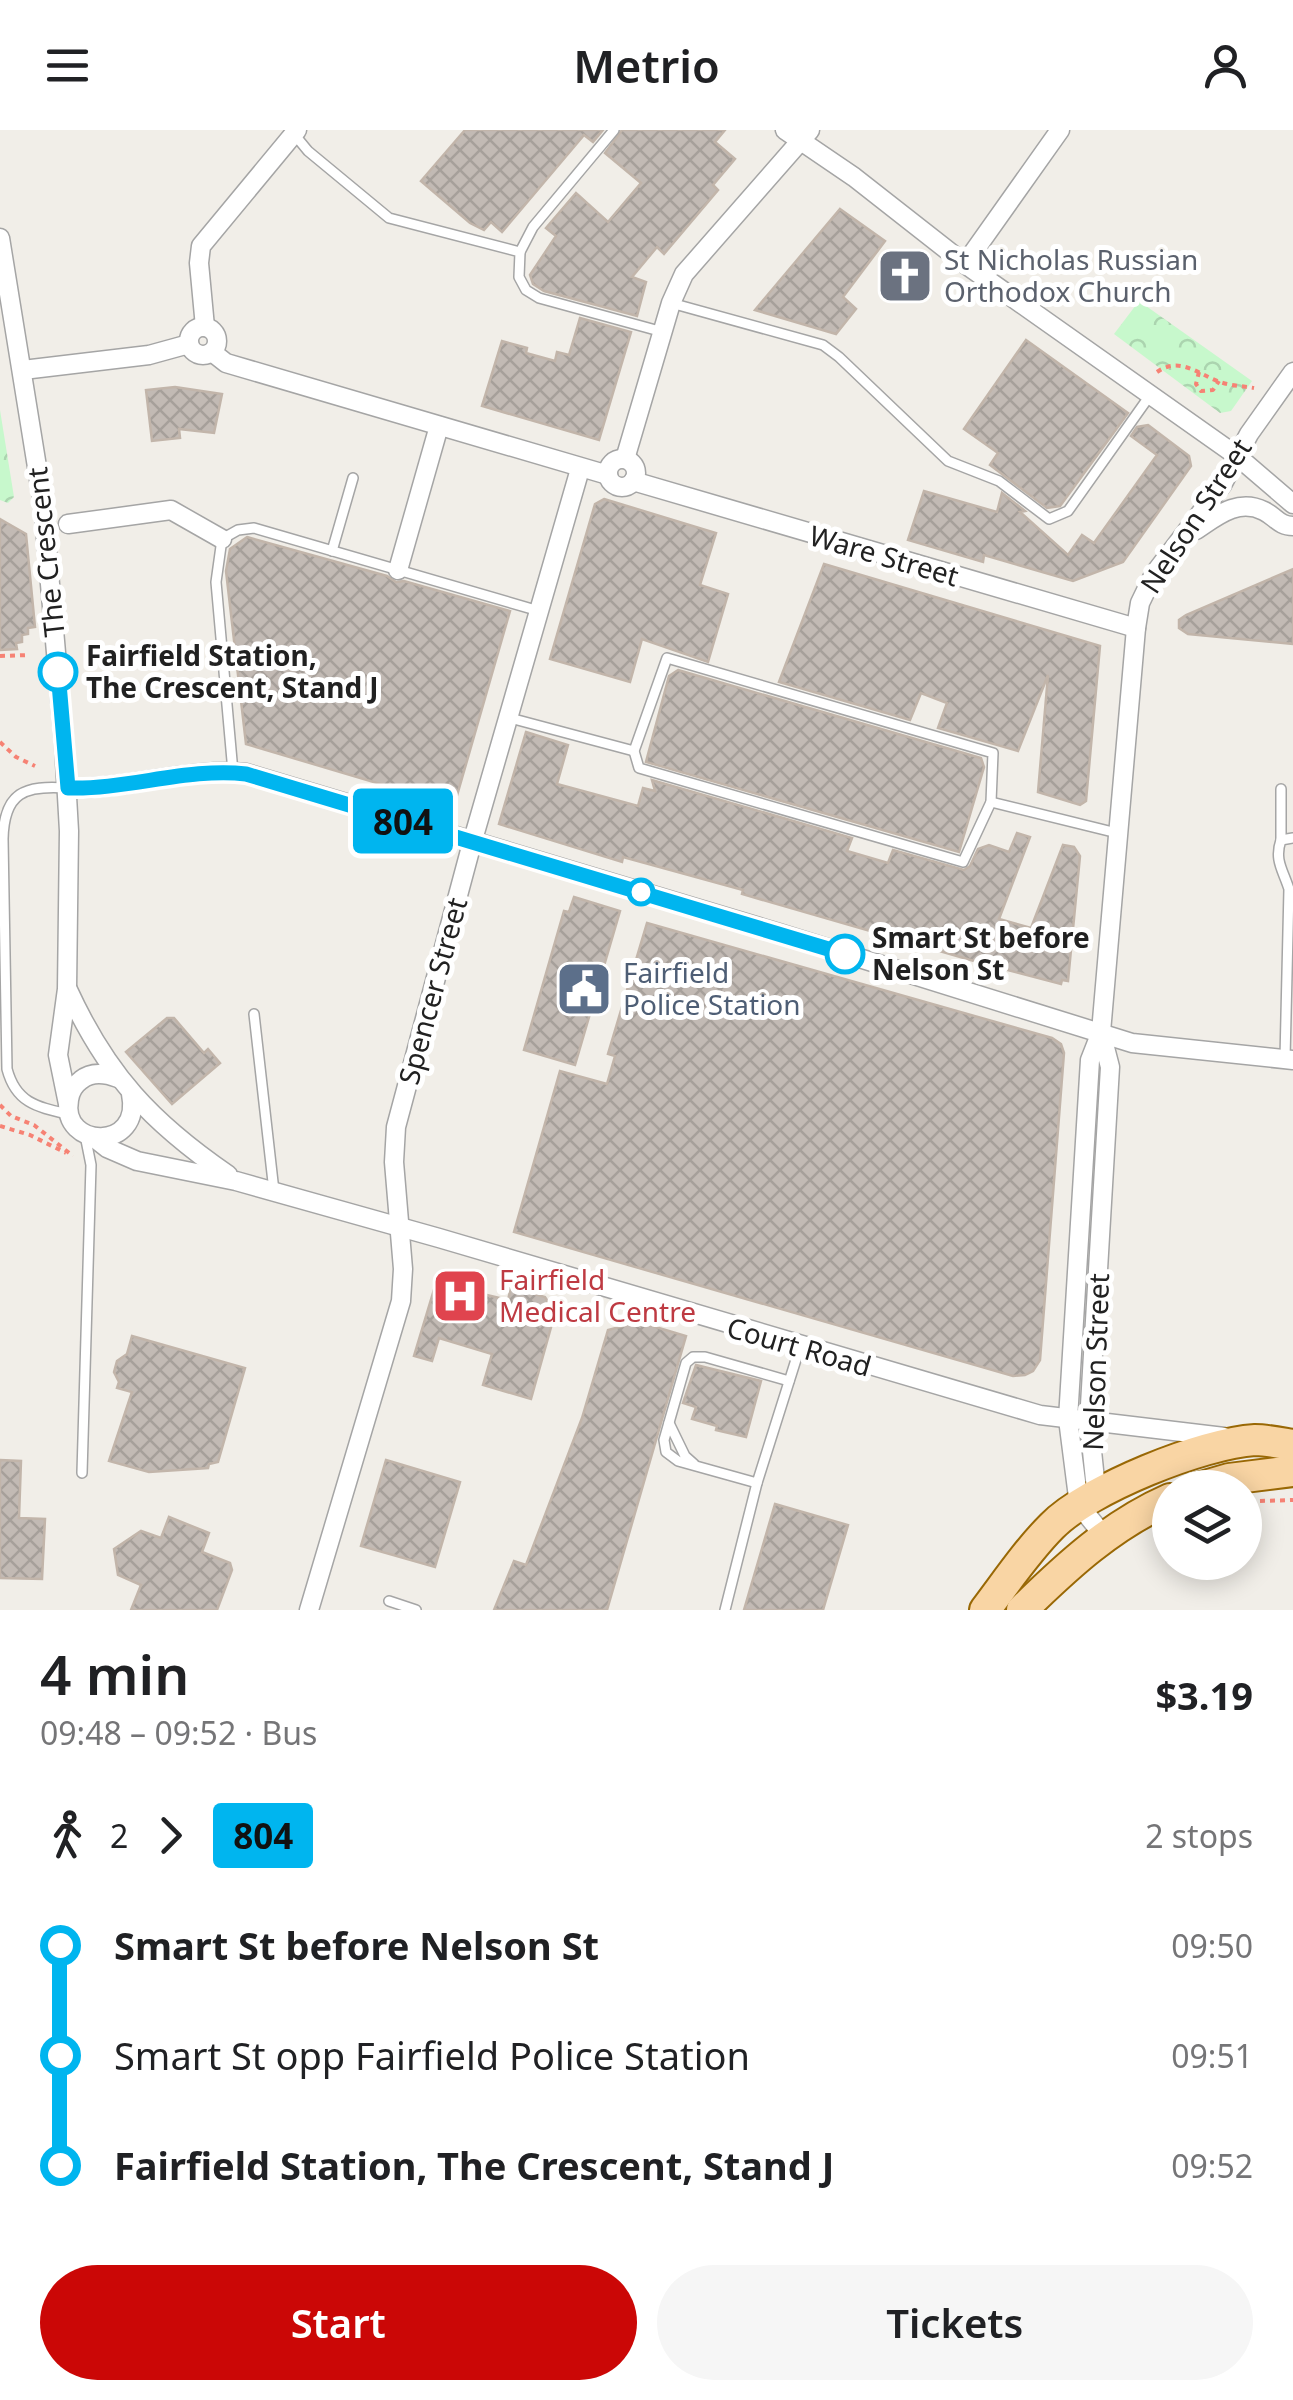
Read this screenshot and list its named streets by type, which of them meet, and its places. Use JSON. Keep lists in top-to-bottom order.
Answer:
{
  "streets": {
    "street": [
      "Nelson Street",
      "The Crescent",
      "Ware Street",
      "Spencer Street",
      "Court Road"
    ]
  },
  "crossings": [
    ["Nelson Street", "Ware Street"],
    ["Nelson Street", "Court Road"],
    ["Spencer Street", "Court Road"]
  ],
  "places": {
    "church": ["St Nicholas Russian Orthodox Church"],
    "other": ["Fairfield Station, The Crescent, Stand J", "Smart St before Nelson St"],
    "public building": ["Fairfield Police Station"],
    "hospital": ["Fairfield Medical Centre"]
  },
  "lines": ["bus line 804"],
  "page": {
    "header": "Metrio",
    "on_map": "804",
    "heading": ["4 min", "09:48 – 09:52 · Bus", "$3.19"],
    "legs": ["2", "804", "2 stops"],
    "list": [
      {
        "name": "Smart St before Nelson St",
        "value": "09:50"
      },
      {
        "name": "Smart St opp Fairfield Police Station",
        "value": "09:51"
      },
      {
        "name": "Fairfield Station, The Crescent, Stand J",
        "value": "09:52"
      }
    ],
    "buttons": ["Start", "Tickets"]
  }
}
